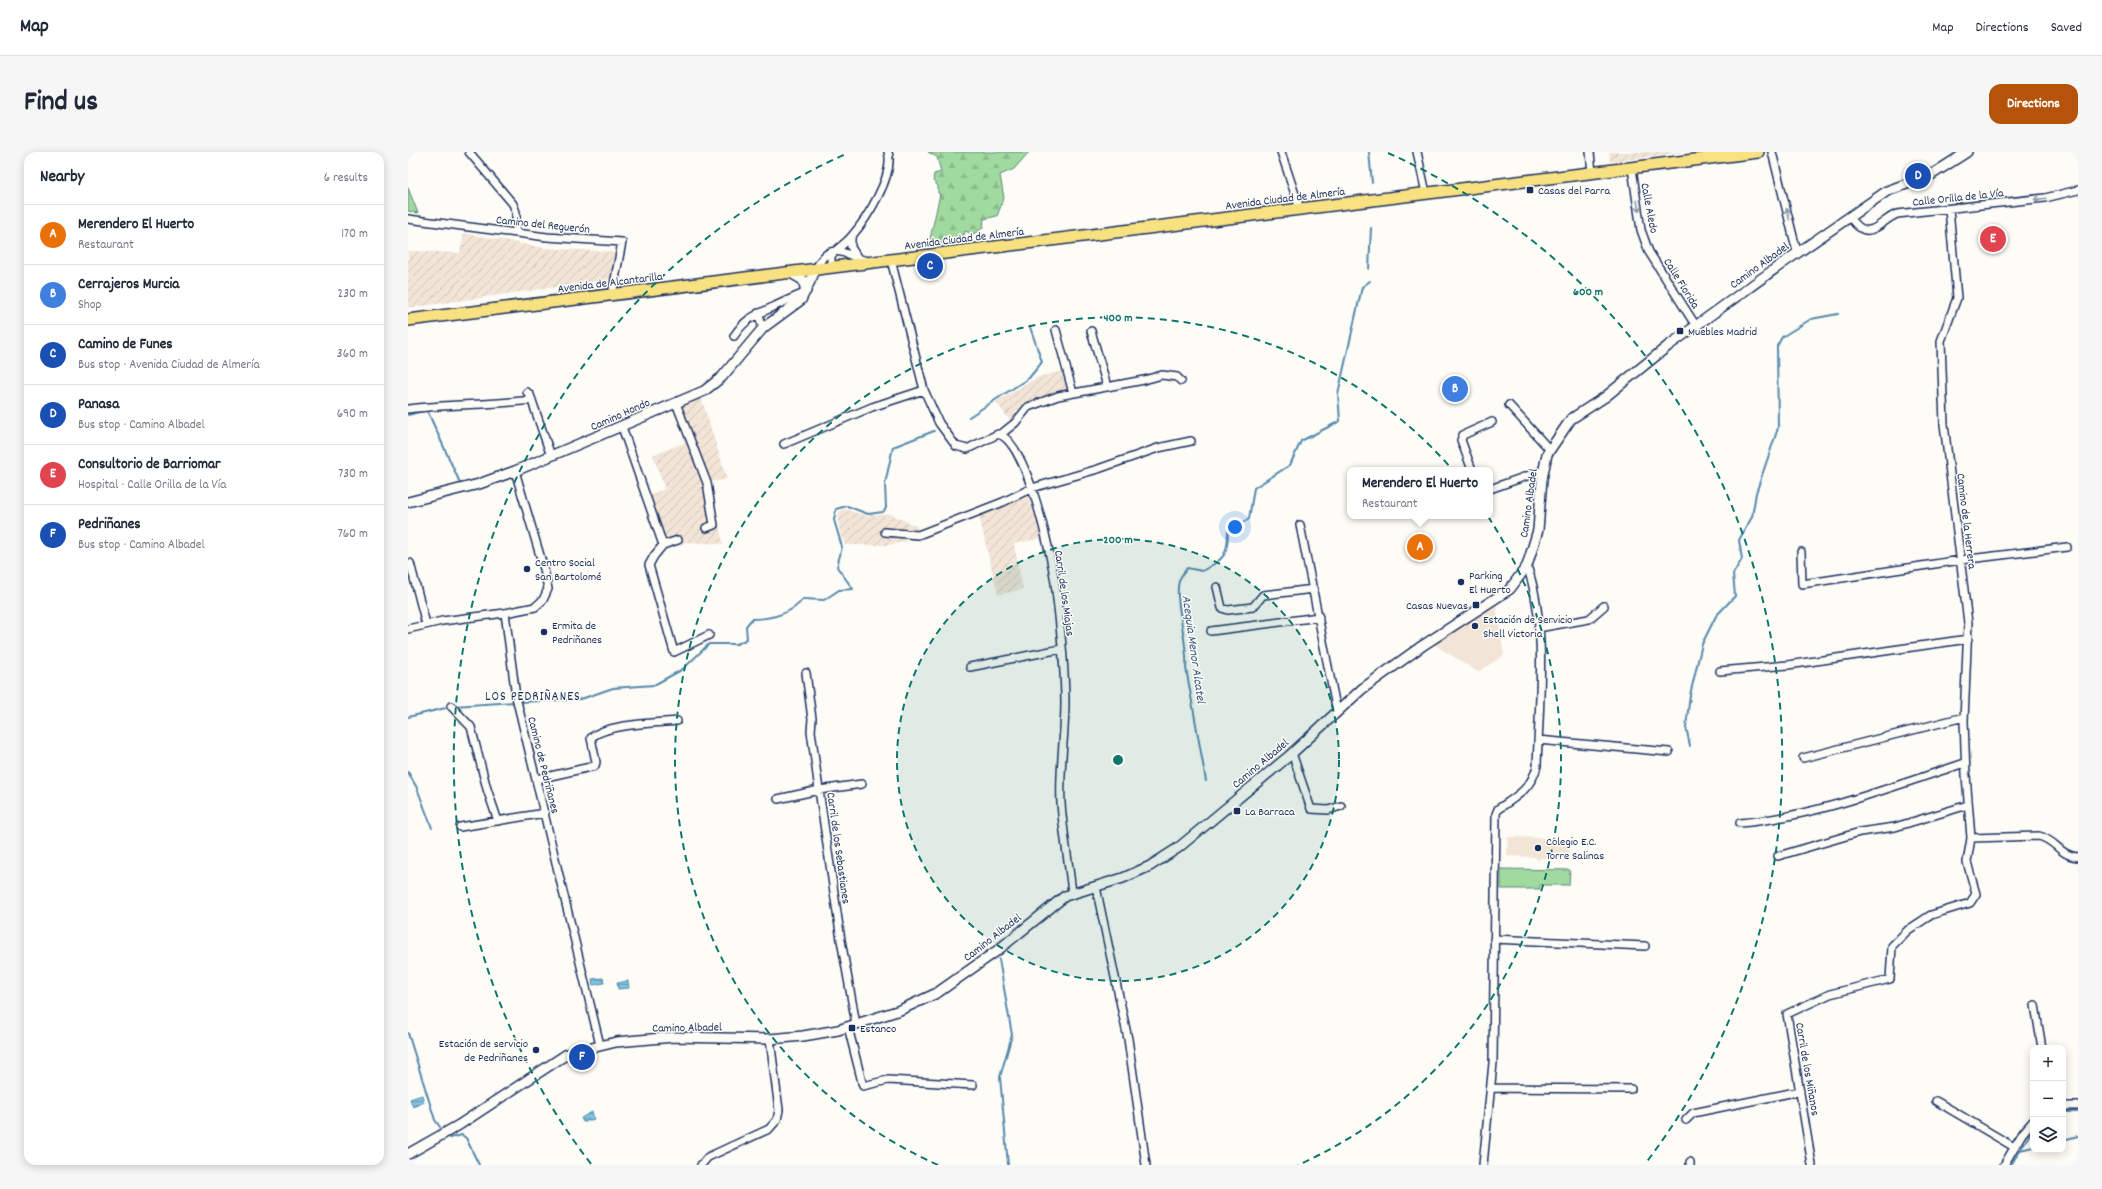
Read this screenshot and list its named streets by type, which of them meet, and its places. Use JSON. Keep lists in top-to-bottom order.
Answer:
{
  "streets": {
    "main road": [
      "Avenida Ciudad de Almería",
      "Camino Albadel",
      "Avenida de Alcantarilla",
      "Camino Hondo"
    ],
    "street": [
      "Calle Orilla de la Vía",
      "Calle Aledo",
      "Camino del Reguerón",
      "Calle Florida",
      "Camino de la Herrera",
      "Carril de los Miajas",
      "Camino de Pedriñanes",
      "Carril de los Sebastianes",
      "Carril de los Miñanos"
    ]
  },
  "crossings": [
    ["Calle Orilla de la Vía", "Camino Albadel"],
    ["Calle Orilla de la Vía", "Camino de la Herrera"],
    ["Avenida Ciudad de Almería", "Calle Aledo"],
    ["Avenida Ciudad de Almería", "Avenida de Alcantarilla"],
    ["Avenida Ciudad de Almería", "Camino Hondo"],
    ["Calle Aledo", "Calle Florida"],
    ["Camino del Reguerón", "Avenida de Alcantarilla"],
    ["Camino Albadel", "Calle Florida"],
    ["Camino Albadel", "Carril de los Miajas"],
    ["Camino Albadel", "Camino de Pedriñanes"],
    ["Camino Albadel", "Carril de los Sebastianes"],
    ["Avenida de Alcantarilla", "Camino Hondo"],
    ["Camino de la Herrera", "Carril de los Miñanos"]
  ],
  "one_way": ["Calle Orilla de la Vía", "Calle Aledo"],
  "districts": ["LOS PEDRIÑANES"],
  "water": ["Acequia Menor Alcatel"],
  "places": {
    "transit": [
      "Casas del Parra",
      "Muebles Madrid",
      "Casas Nuevas",
      "La Barraca",
      "Estanco"
    ],
    "other": [
      "Centro Social San Bartolomé",
      "Parking El Huerto",
      "Estación de Servicio Shell Victoria",
      "Ermita de Pedriñanes",
      "Colegio E.C. Torre Salinas",
      "Estación de servicio de Pedriñanes"
    ]
  },
  "page": {
    "header": "Map",
    "nav": ["Map", "Directions", "Saved"],
    "title": "Find us",
    "buttons": "Directions",
    "heading": ["Nearby", "6 results"],
    "pins": [
      "D",
      "E",
      "C",
      "B",
      "A",
      "F"
    ],
    "list": [
      {
        "mark": "A",
        "name": "Merendero El Huerto",
        "note": "Restaurant",
        "value": "170 m"
      },
      {
        "mark": "B",
        "name": "Cerrajeros Murcia",
        "note": "Shop",
        "value": "230 m"
      },
      {
        "mark": "C",
        "name": "Camino de Funes",
        "note": "Bus stop · Avenida Ciudad de Almería",
        "value": "360 m"
      },
      {
        "mark": "D",
        "name": "Panasa",
        "note": "Bus stop · Camino Albadel",
        "value": "690 m"
      },
      {
        "mark": "E",
        "name": "Consultorio de Barriomar",
        "note": "Hospital · Calle Orilla de la Vía",
        "value": "730 m"
      },
      {
        "mark": "F",
        "name": "Pedriñanes",
        "note": "Bus stop · Camino Albadel",
        "value": "760 m"
      }
    ],
    "popup": ["Merendero El Huerto", "Restaurant"],
    "map_buttons": ["+", "−"]
  },
  "rings": ["600 m", "400 m", "200 m"]
}
